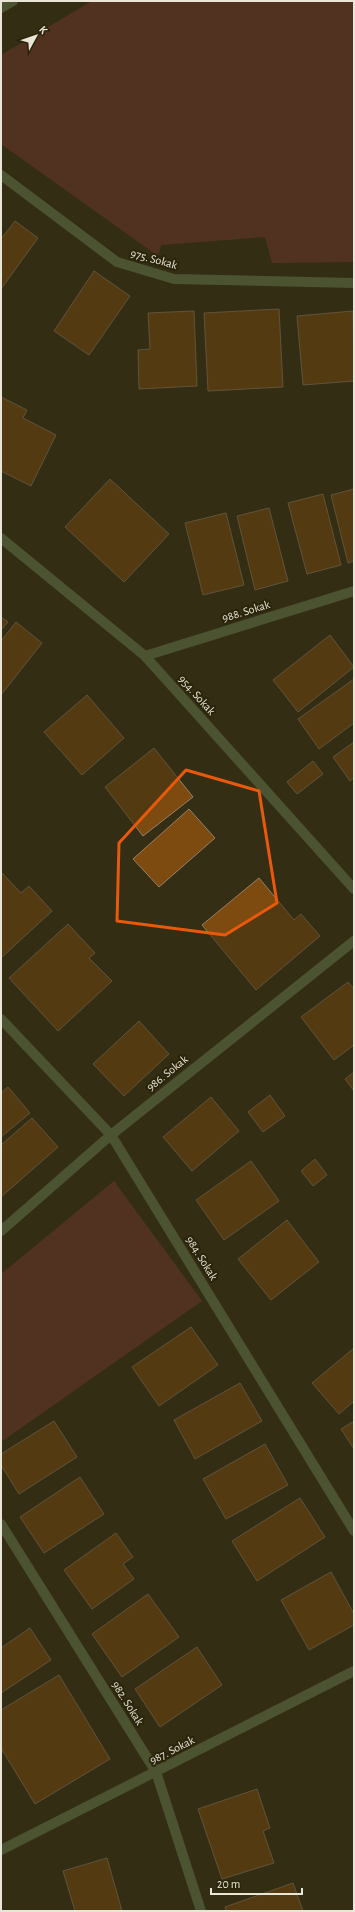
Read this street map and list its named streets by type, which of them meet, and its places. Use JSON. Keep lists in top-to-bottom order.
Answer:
{
  "streets": {
    "street": [
      "975. Sokak",
      "988. Sokak",
      "954. Sokak",
      "986. Sokak",
      "984. Sokak",
      "982. Sokak",
      "987. Sokak"
    ]
  },
  "crossings": [
    ["988. Sokak", "954. Sokak"],
    ["986. Sokak", "984. Sokak"],
    ["982. Sokak", "987. Sokak"]
  ],
  "scale_bar": "20 m",
  "north": "top right"
}
